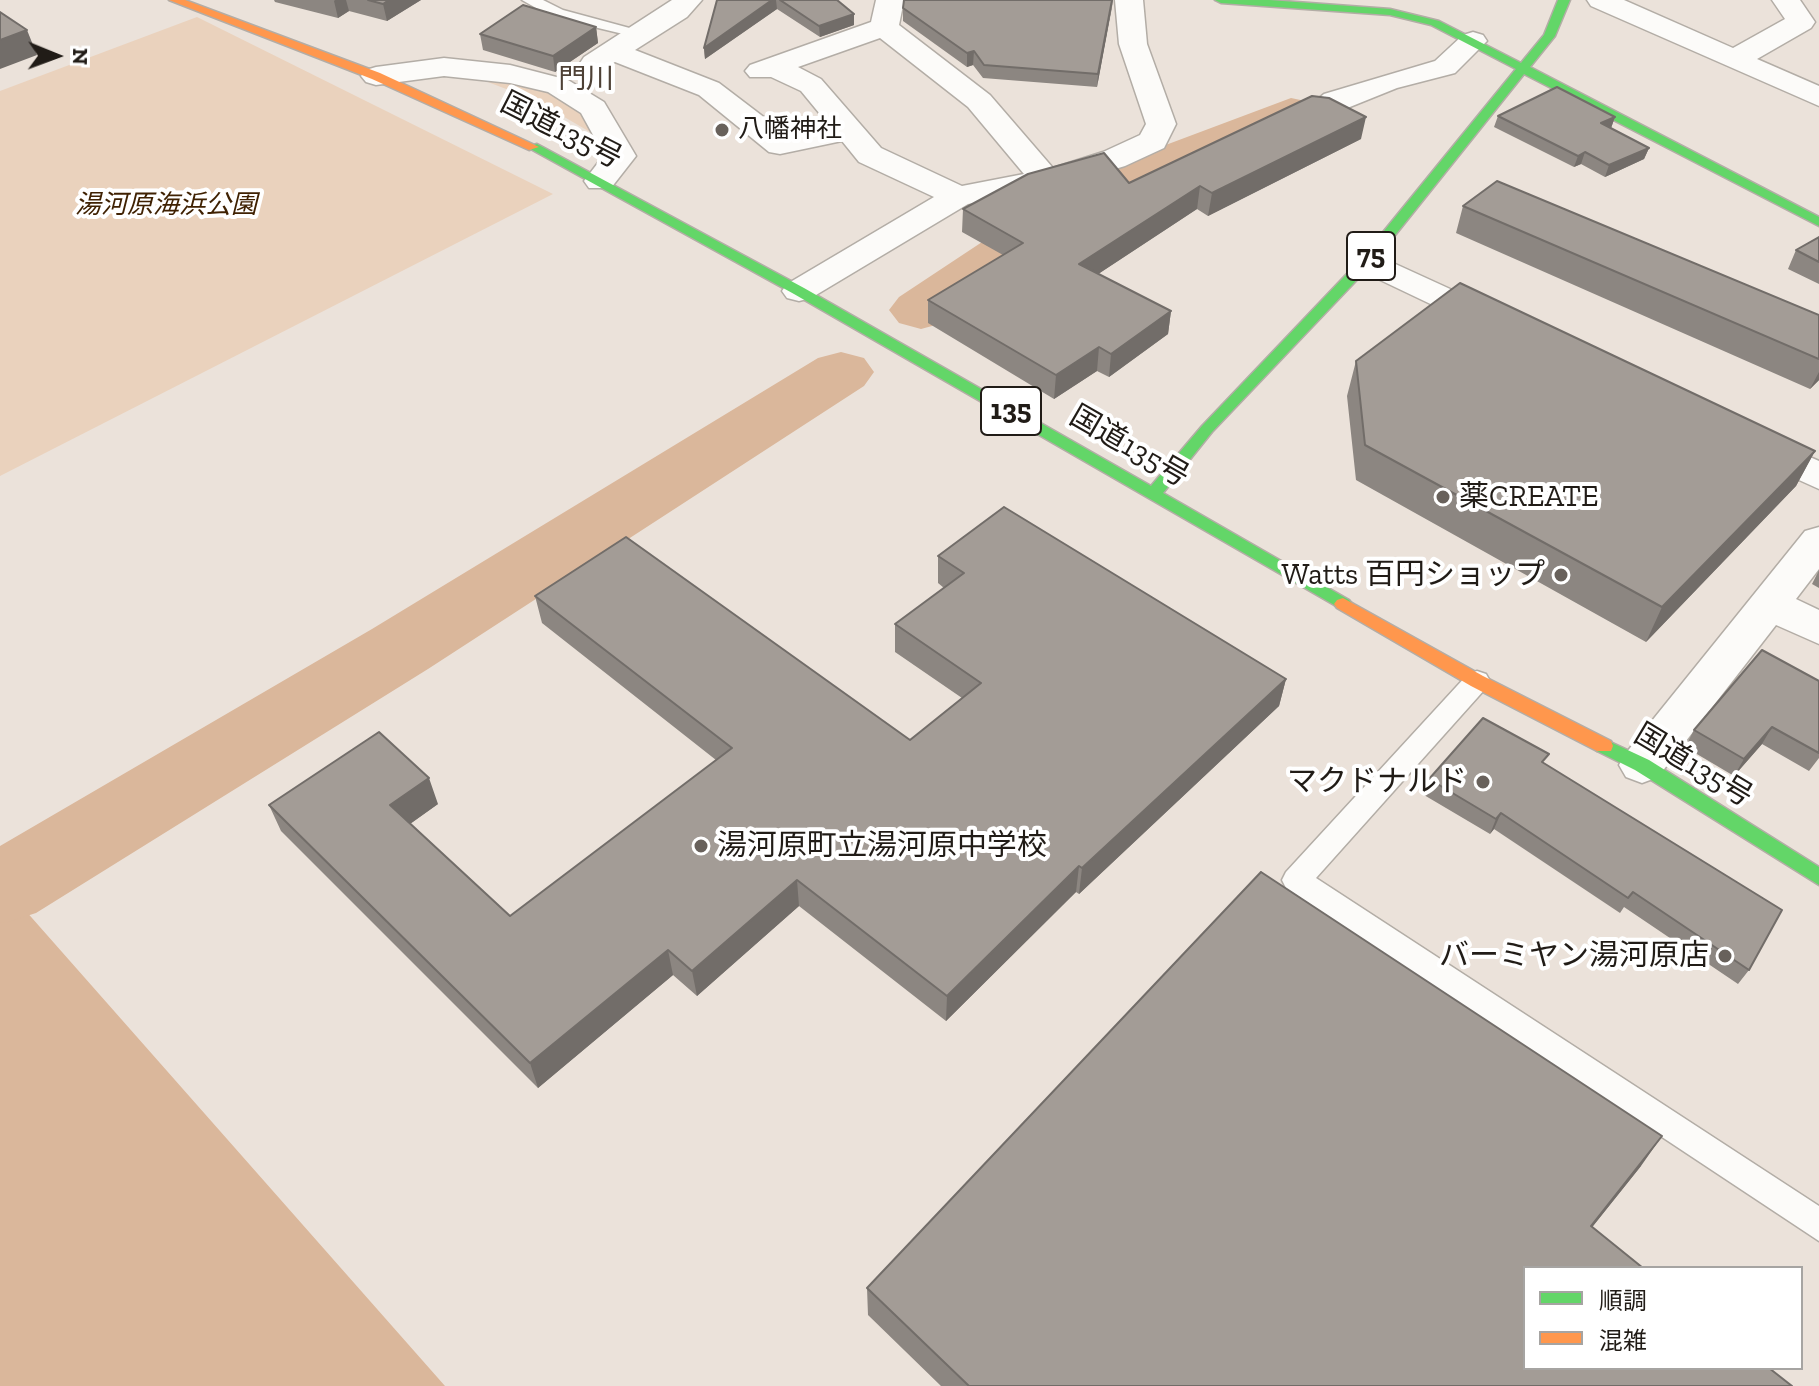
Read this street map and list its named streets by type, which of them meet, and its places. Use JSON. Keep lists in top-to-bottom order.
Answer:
{
  "streets": {
    "main road": ["国道135号", "75", "135"]
  },
  "crossings": [
    ["国道135号", "75"]
  ],
  "districts": ["門川"],
  "parks": ["湯河原海浜公園"],
  "places": [
    "八幡神社",
    "薬CREATE",
    "Watts 百円ショップ",
    "マクドナルド",
    "湯河原町立湯河原中学校",
    "バーミヤン湯河原店"
  ],
  "legend": ["順調", "混雑"],
  "north": "right"
}
